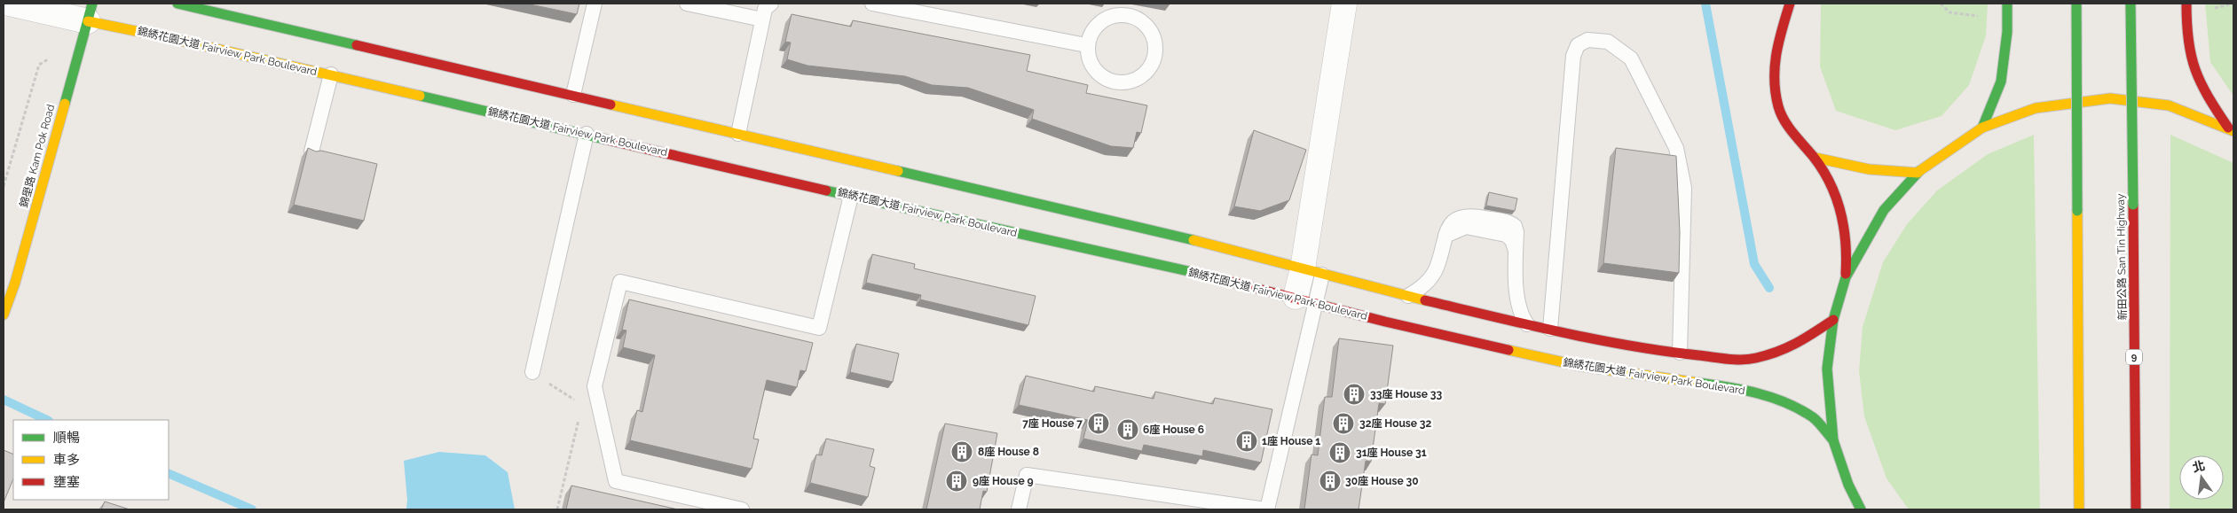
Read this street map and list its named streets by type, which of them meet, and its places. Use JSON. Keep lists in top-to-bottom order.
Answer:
{
  "streets": {
    "main road": [
      "錦綉花園大道 Fairview Park Boulevard",
      "錦壆路 Kam Pok Road",
      "新田公路 San Tin Highway",
      "9"
    ]
  },
  "crossings": [
    ["錦綉花園大道 Fairview Park Boulevard", "錦壆路 Kam Pok Road"]
  ],
  "places": {
    "building": [
      "33座 House 33",
      "7座 House 7",
      "32座 House 32",
      "6座 House 6",
      "1座 House 1",
      "8座 House 8",
      "31座 House 31",
      "9座 House 9",
      "30座 House 30"
    ]
  },
  "legend": ["順暢", "車多", "壅塞"],
  "north": "top"
}
